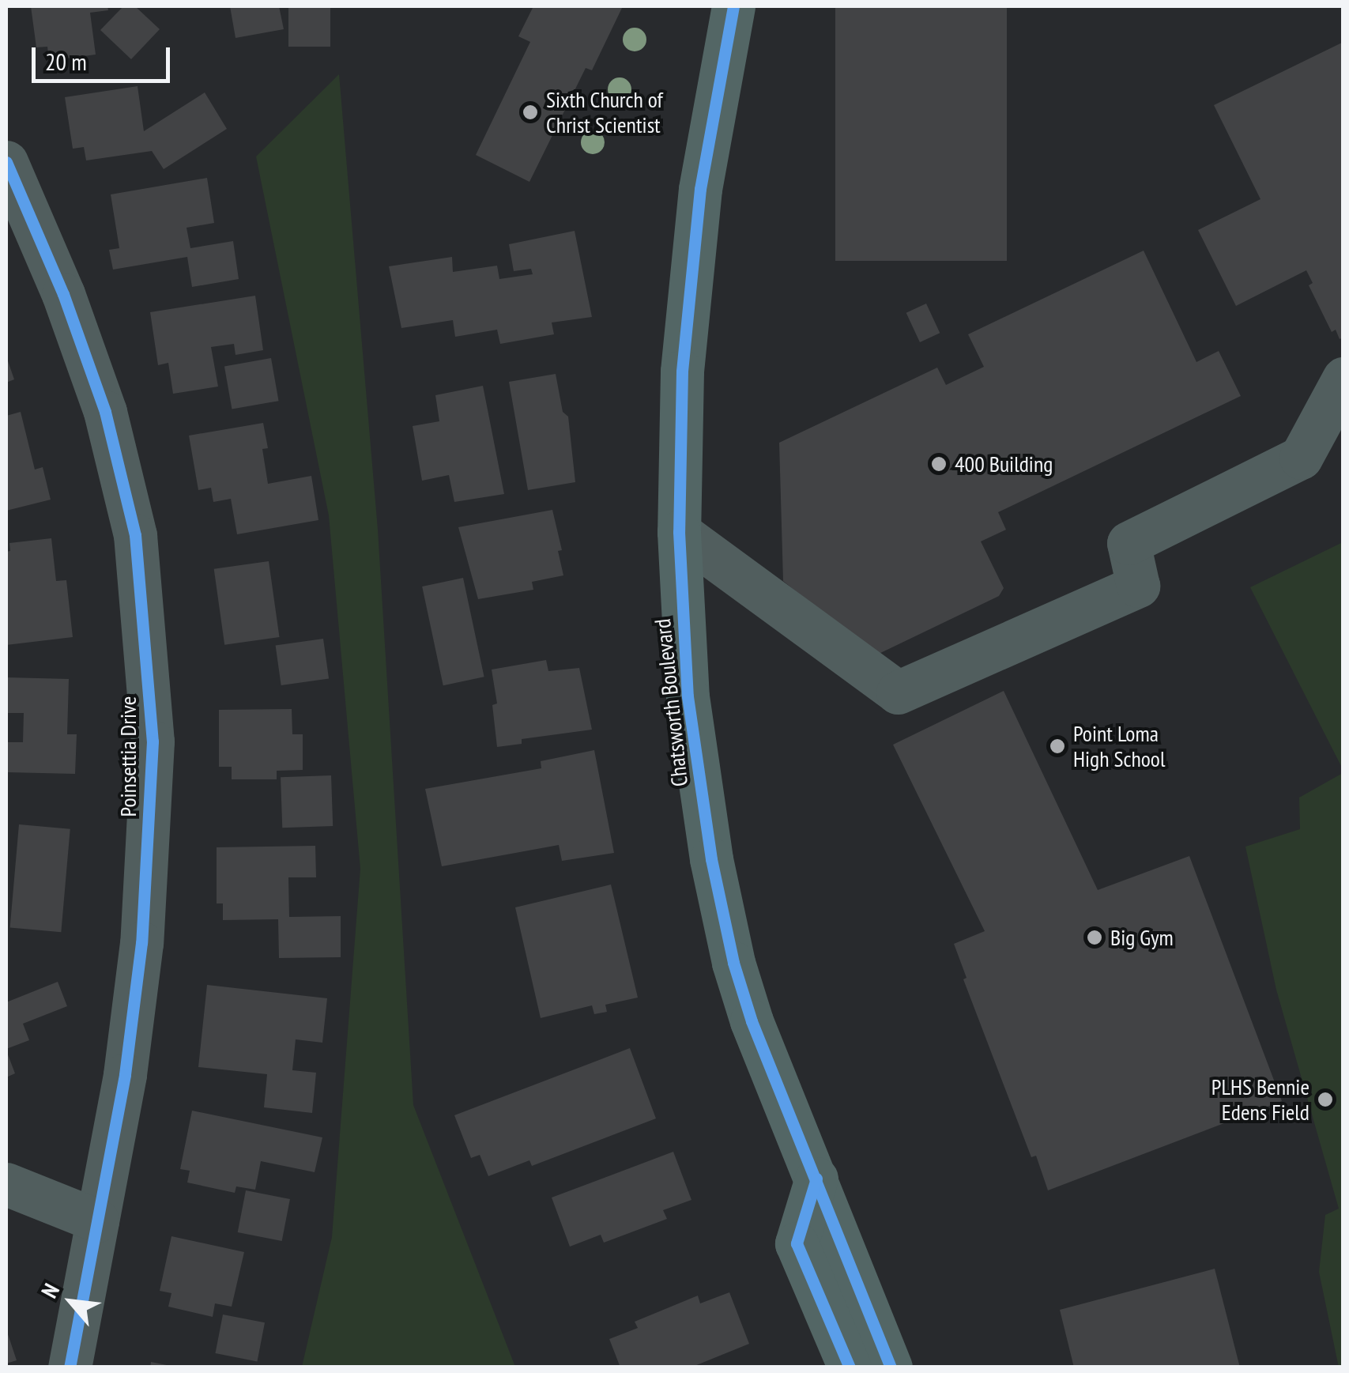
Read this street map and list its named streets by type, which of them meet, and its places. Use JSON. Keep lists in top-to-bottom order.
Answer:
{
  "streets": {
    "main road": ["Chatsworth Boulevard"],
    "street": ["Poinsettia Drive"]
  },
  "places": [
    "Sixth Church of Christ Scientist",
    "400 Building",
    "Point Loma High School",
    "Big Gym",
    "PLHS Bennie Edens Field"
  ],
  "scale_bar": "20 m",
  "north": "top left"
}
